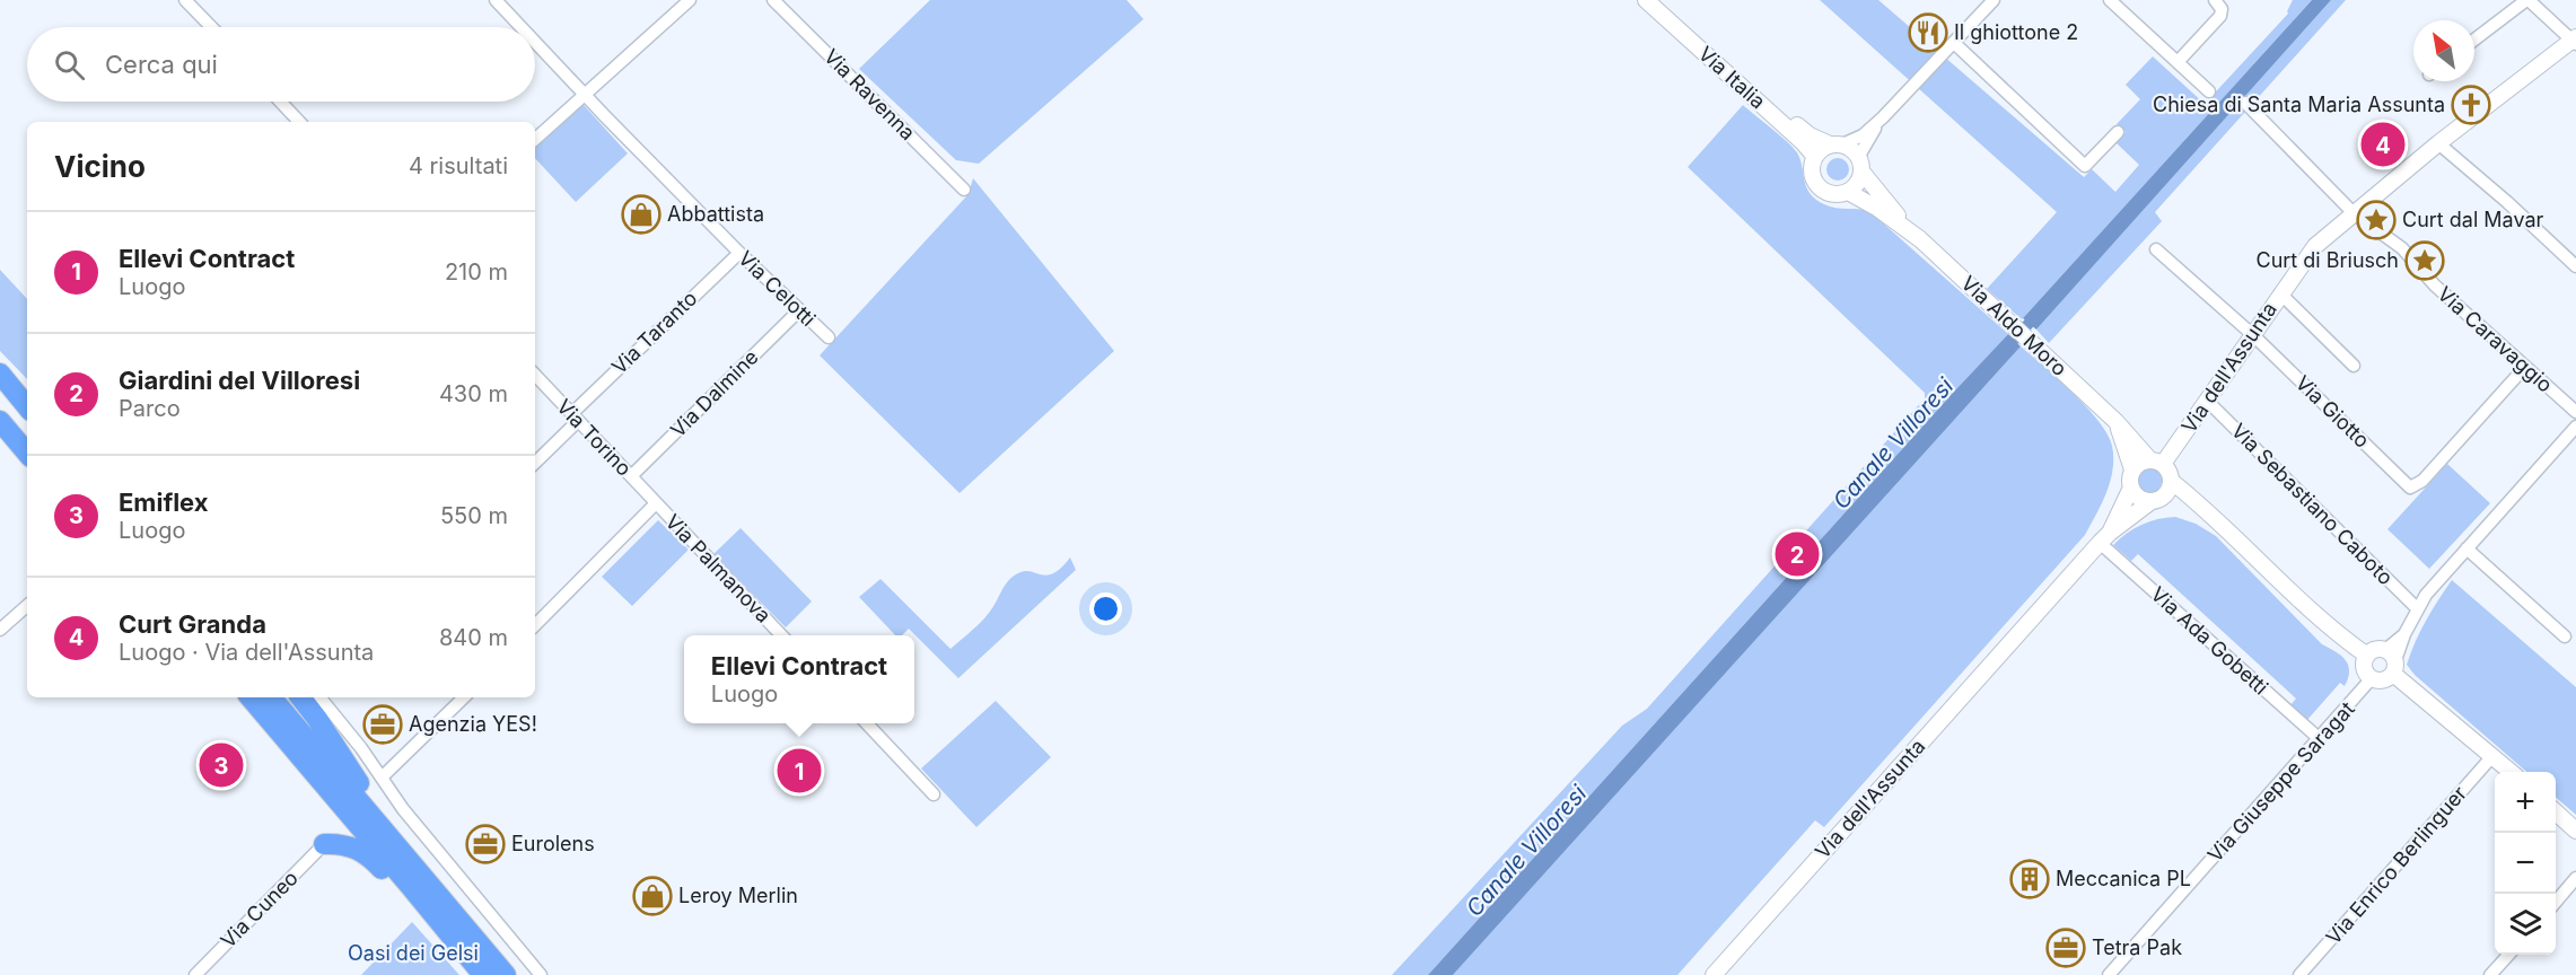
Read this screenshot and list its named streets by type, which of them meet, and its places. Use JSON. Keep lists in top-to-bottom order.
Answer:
{
  "streets": {
    "street": [
      "Via Italia",
      "Via Ravenna",
      "Via Celotti",
      "Via Aldo Moro",
      "Via Taranto",
      "Via Caravaggio",
      "Via dell'Assunta",
      "Via Dalmine",
      "Via Giotto",
      "Via Torino",
      "Via Sebastiano Caboto",
      "Via Palmanova",
      "Via Ada Gobetti",
      "Via Giuseppe Saragat",
      "Via Enrico Berlinguer",
      "Via Cuneo"
    ]
  },
  "crossings": [
    ["Via Italia", "Via Aldo Moro"],
    ["Via Celotti", "Via Taranto"],
    ["Via Celotti", "Via Dalmine"],
    ["Via Aldo Moro", "Via dell'Assunta"],
    ["Via Taranto", "Via Torino"],
    ["Via Caravaggio", "Via dell'Assunta"],
    ["Via Caravaggio", "Via Giotto"],
    ["Via dell'Assunta", "Via Giotto"],
    ["Via dell'Assunta", "Via Sebastiano Caboto"],
    ["Via dell'Assunta", "Via Ada Gobetti"],
    ["Via Dalmine", "Via Torino"],
    ["Via Torino", "Via Palmanova"],
    ["Via Ada Gobetti", "Via Giuseppe Saragat"]
  ],
  "water": ["Canale Villoresi"],
  "parks": ["Oasi dei Gelsi"],
  "places": {
    "restaurant": ["Il ghiottone 2"],
    "church": ["Chiesa di Santa Maria Assunta"],
    "shop": ["Abbattista", "Leroy Merlin"],
    "place": ["Curt dal Mavar", "Curt di Briusch"],
    "office": ["Agenzia YES!", "Eurolens", "Tetra Pak"],
    "building": ["Meccanica PL"]
  },
  "north": "top left",
  "page": {
    "search": "Cerca qui",
    "pins": [
      "4",
      "2",
      "3",
      "1"
    ],
    "heading": ["Vicino", "4 risultati"],
    "list": [
      {
        "mark": "1",
        "name": "Ellevi Contract",
        "note": "Luogo",
        "value": "210 m"
      },
      {
        "mark": "2",
        "name": "Giardini del Villoresi",
        "note": "Parco",
        "value": "430 m"
      },
      {
        "mark": "3",
        "name": "Emiflex",
        "note": "Luogo",
        "value": "550 m"
      },
      {
        "mark": "4",
        "name": "Curt Granda",
        "note": "Luogo · Via dell'Assunta",
        "value": "840 m"
      }
    ],
    "popup": ["Ellevi Contract", "Luogo"],
    "map_buttons": ["+", "−"]
  }
}
